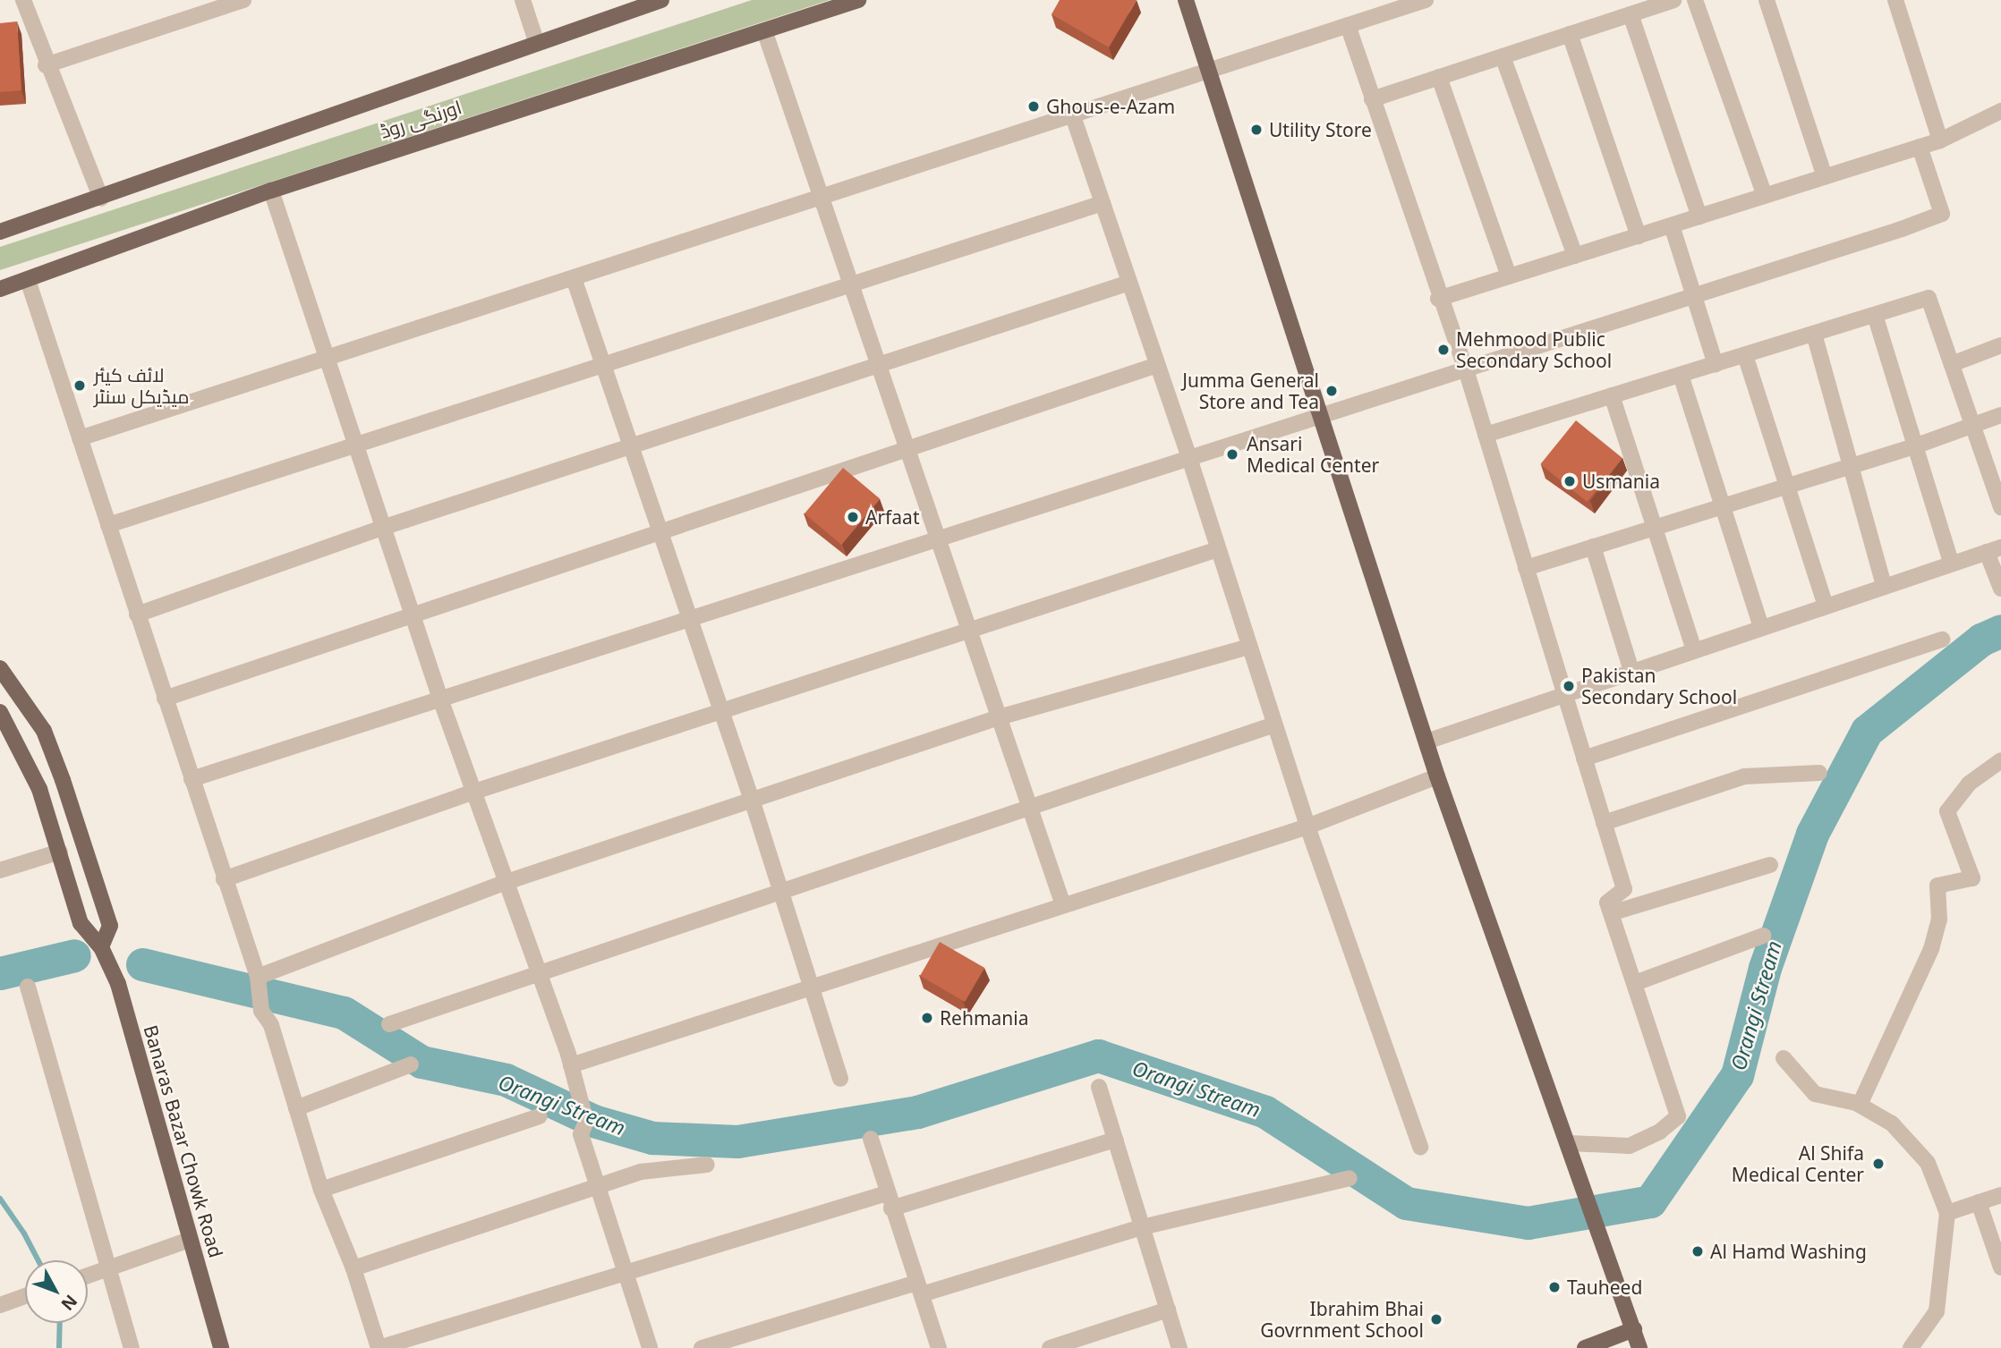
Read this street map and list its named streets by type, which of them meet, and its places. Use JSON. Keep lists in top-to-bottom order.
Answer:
{
  "streets": {
    "main road": ["اورنگی روڈ", "Banaras Bazar Chowk Road"]
  },
  "water": ["Orangi Stream"],
  "places": [
    "Ghous-e-Azam",
    "Utility Store",
    "Mehmood Public Secondary School",
    "لائف کیئر میڈیکل سنٹر",
    "Jumma General Store and Tea",
    "Ansari Medical Center",
    "Usmania",
    "Arfaat",
    "Pakistan Secondary School",
    "Rehmania",
    "Al Shifa Medical Center",
    "Al Hamd Washing",
    "Tauheed",
    "Ibrahim Bhai Govrnment School"
  ],
  "north": "bottom right"
}
